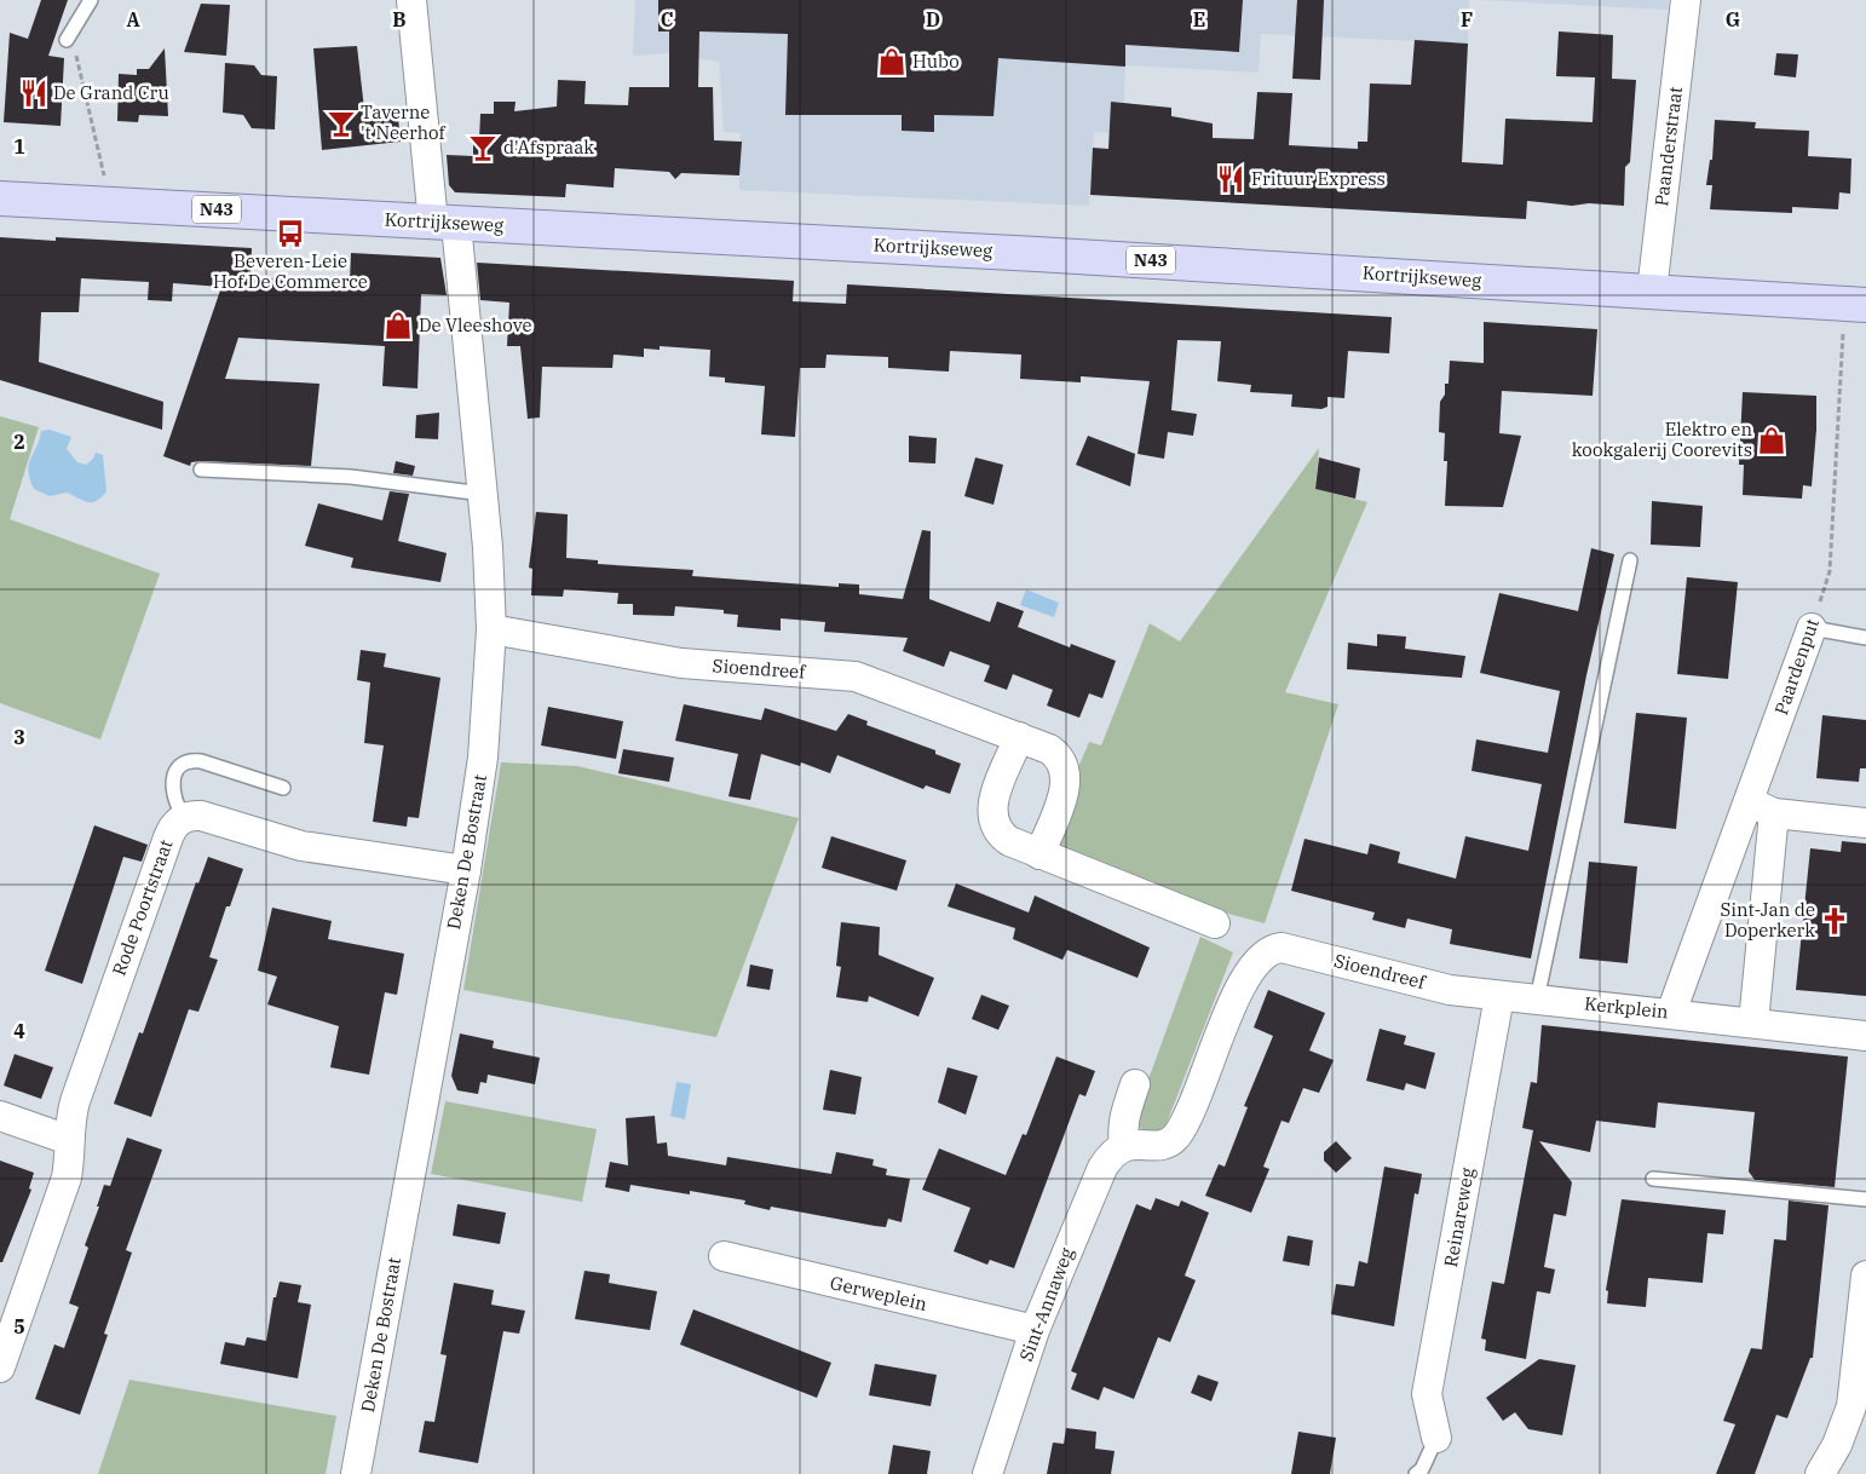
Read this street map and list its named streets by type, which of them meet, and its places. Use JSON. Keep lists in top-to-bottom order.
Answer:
{
  "streets": {
    "main road": ["N43", "Kortrijkseweg"],
    "street": [
      "Paanderstraat",
      "Paardenput",
      "Sioendreef",
      "Deken De Bostraat",
      "Rode Poortstraat",
      "Kerkplein",
      "Reinareweg",
      "Gerweplein",
      "Sint-Annaweg"
    ]
  },
  "crossings": [
    ["Paanderstraat", "Kortrijkseweg"],
    ["Kortrijkseweg", "Paardenput"],
    ["Kortrijkseweg", "Deken De Bostraat"],
    ["Paardenput", "Kerkplein"],
    ["Sioendreef", "Deken De Bostraat"],
    ["Sioendreef", "Kerkplein"],
    ["Sioendreef", "Reinareweg"],
    ["Sioendreef", "Sint-Annaweg"],
    ["Deken De Bostraat", "Rode Poortstraat"],
    ["Kerkplein", "Reinareweg"],
    ["Gerweplein", "Sint-Annaweg"]
  ],
  "places": {
    "shop": ["Hubo", "De Vleeshove", "Elektro en kookgalerij Coorevits"],
    "restaurant": ["De Grand Cru", "Frituur Express"],
    "bar": ["Taverne 't Neerhof", "d'Afspraak"],
    "bus stop": ["Beveren-Leie Hof De Commerce"],
    "church": ["Sint-Jan de Doperkerk"]
  },
  "grid": {
    "columns": [
      "A",
      "B",
      "C",
      "D",
      "E",
      "F",
      "G"
    ],
    "rows": [
      "1",
      "2",
      "3",
      "4",
      "5"
    ]
  }
}
